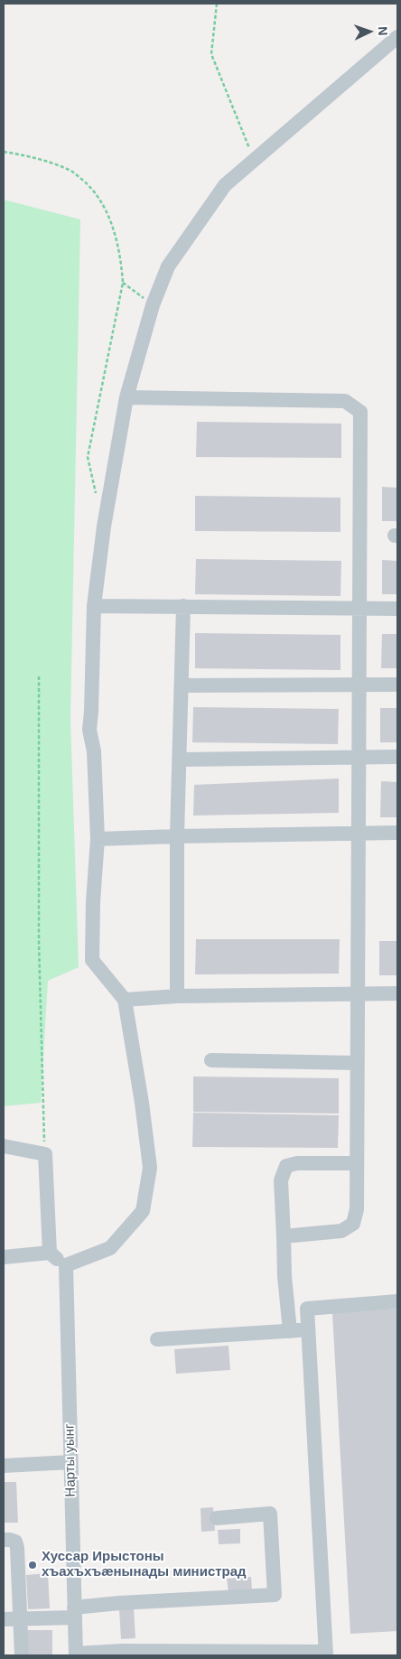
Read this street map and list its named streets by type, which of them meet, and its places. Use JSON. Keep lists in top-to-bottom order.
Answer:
{
  "streets": {
    "street": ["Нарты уынг"]
  },
  "places": ["Хуссар Ирыстоны хъахъхъæнынады министрад"],
  "north": "right"
}
